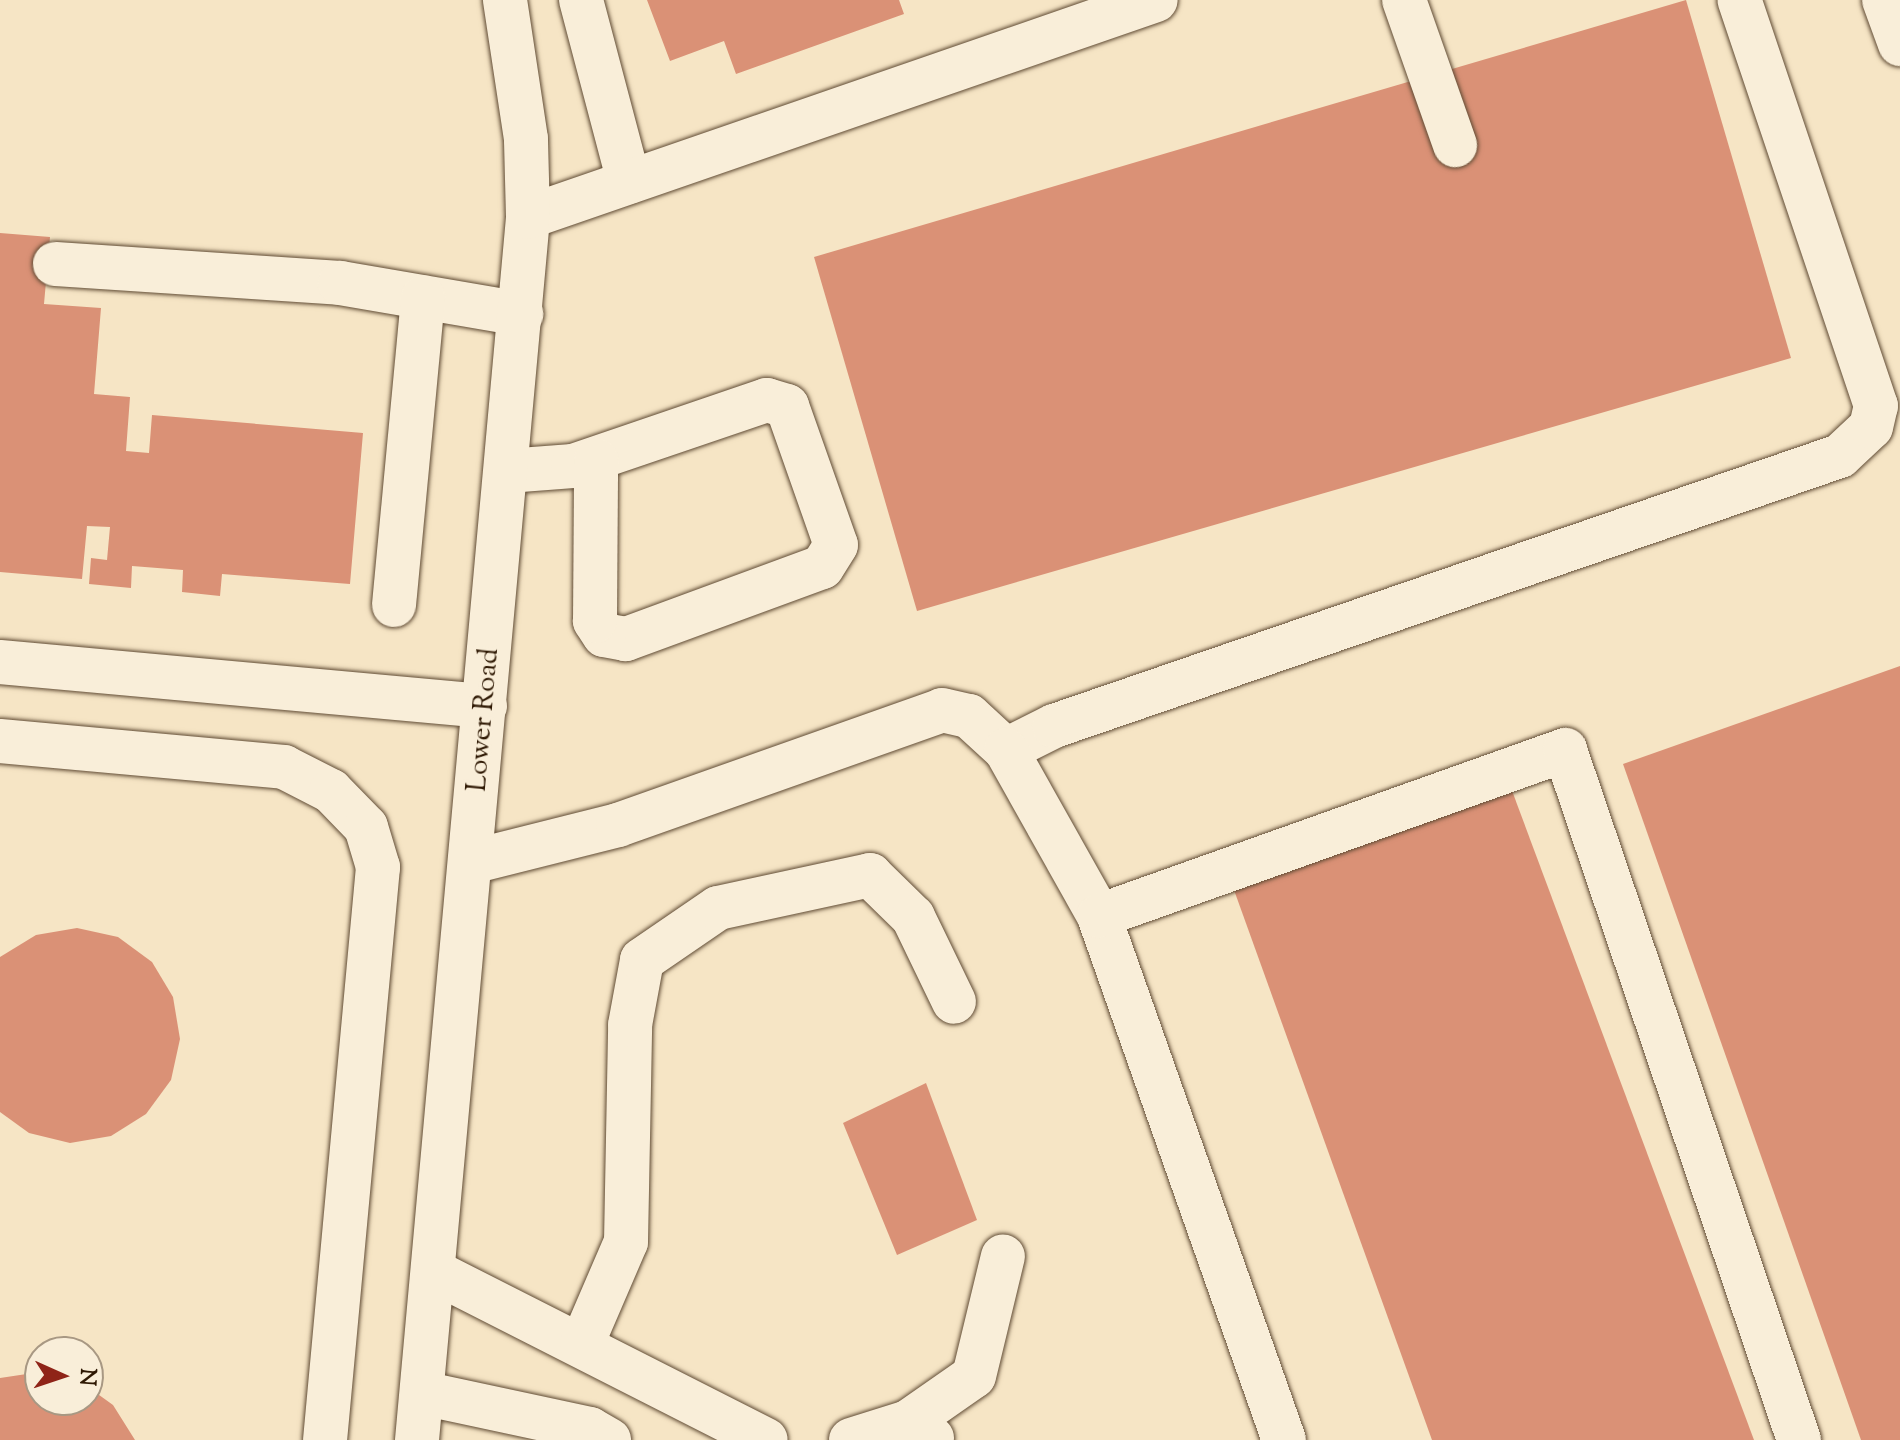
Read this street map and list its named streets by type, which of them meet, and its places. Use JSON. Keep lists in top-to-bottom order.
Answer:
{
  "streets": {
    "street": ["Lower Road"]
  },
  "north": "right"
}
